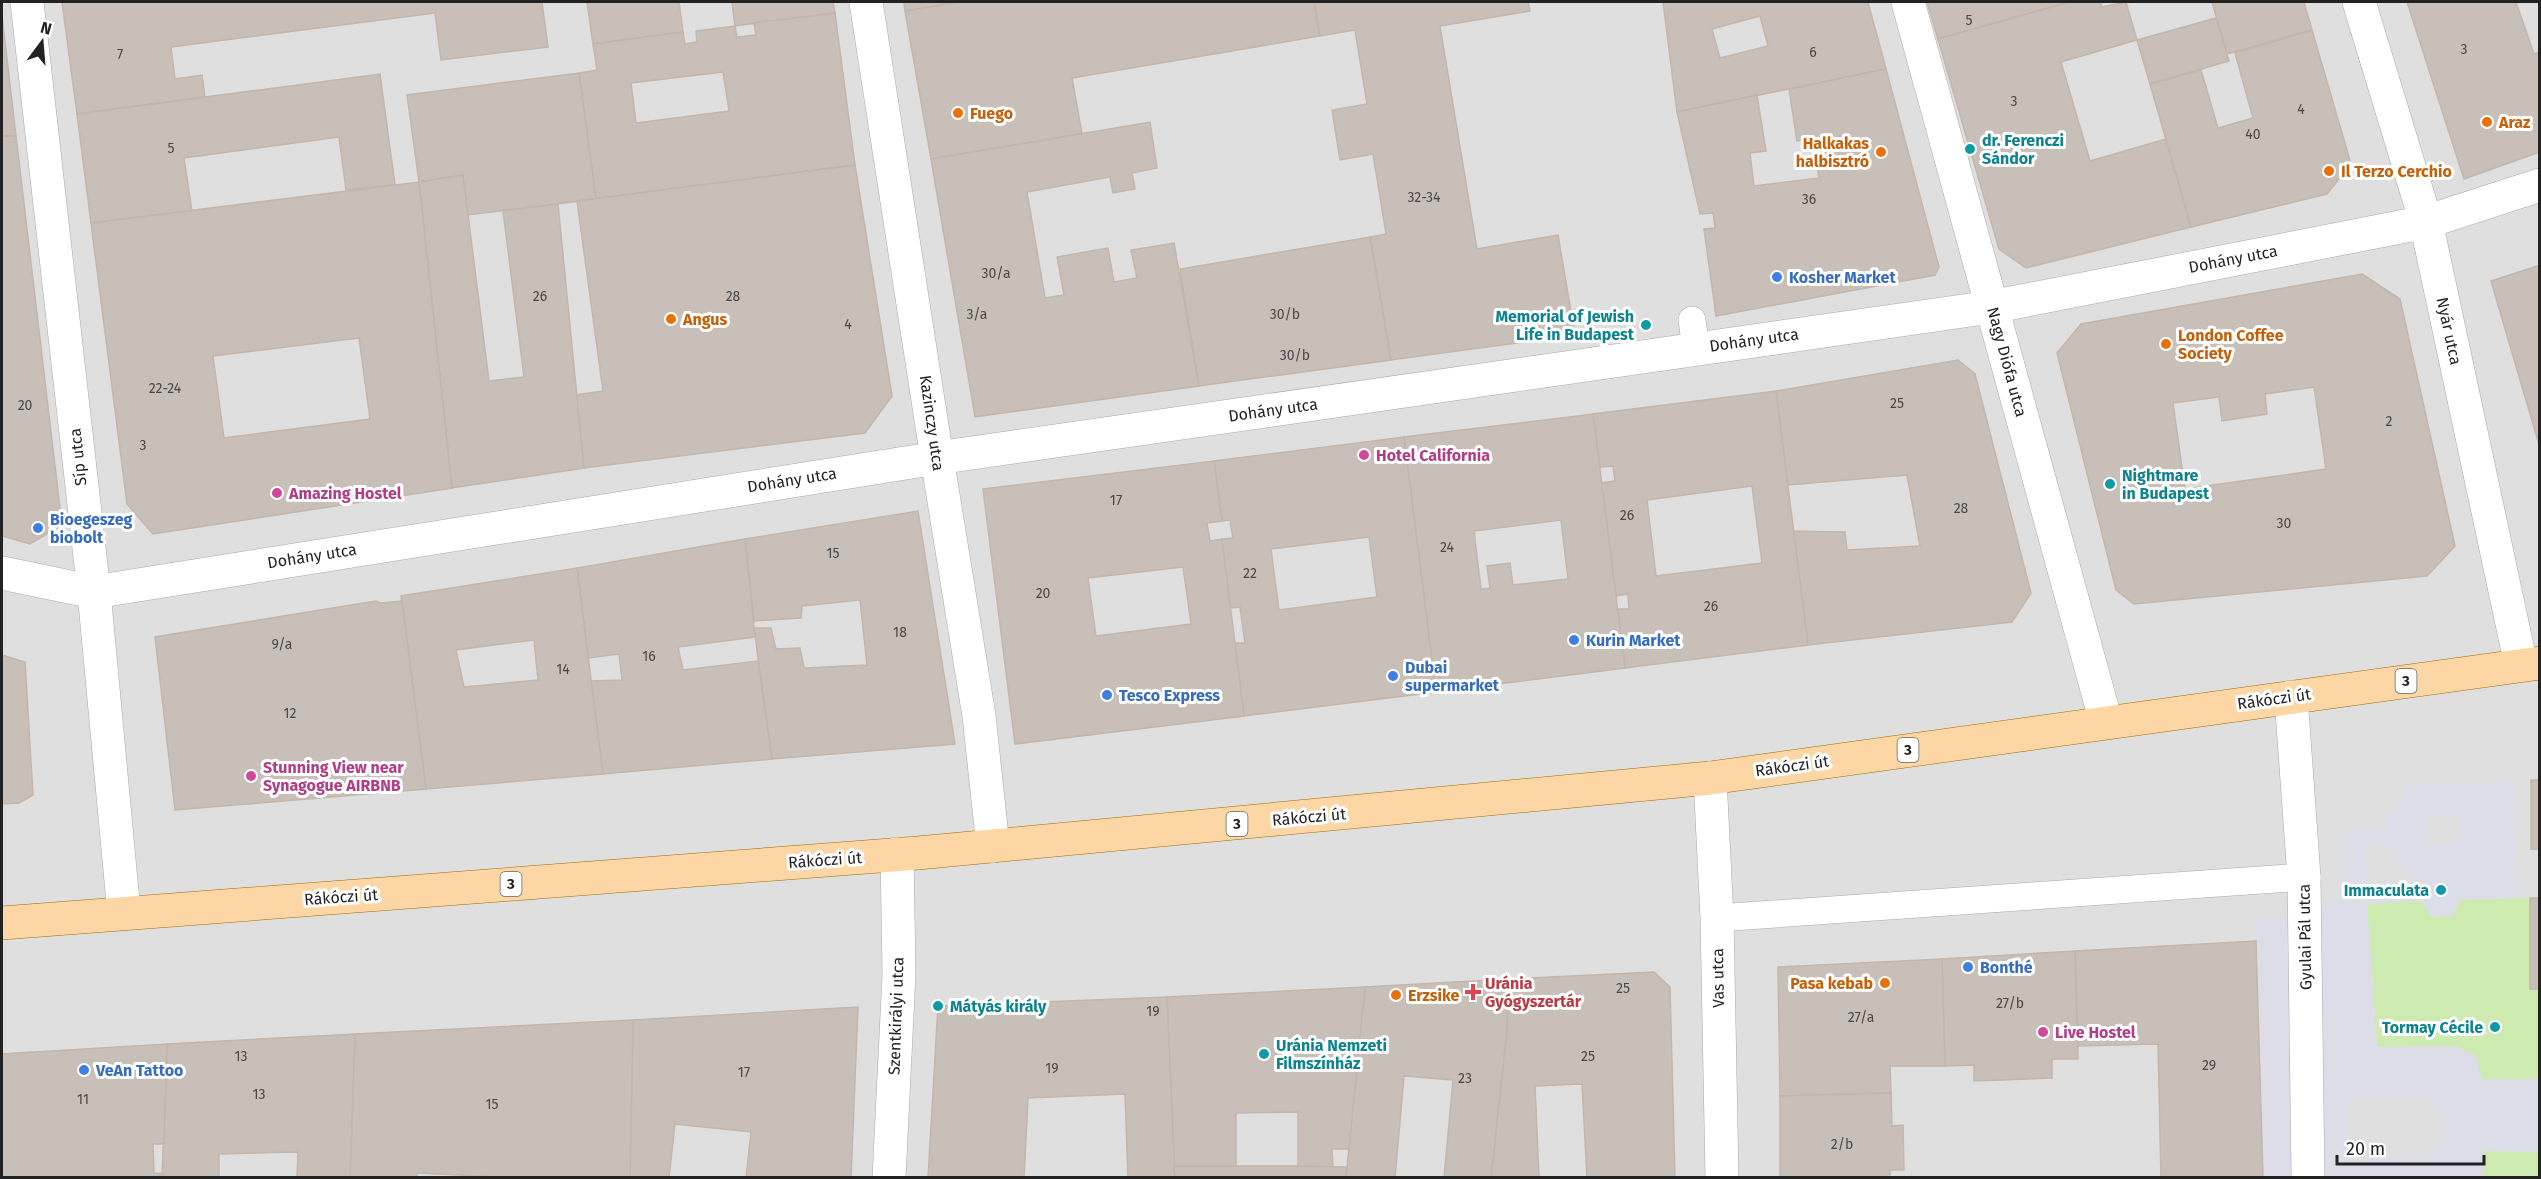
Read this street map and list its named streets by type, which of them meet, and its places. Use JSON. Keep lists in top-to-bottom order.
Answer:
{
  "streets": {
    "main road": ["3", "Rákóczi út"],
    "street": [
      "Dohány utca",
      "Nyár utca",
      "Nagy Diófa utca",
      "Kazinczy utca",
      "Síp utca",
      "Gyulai Pál utca",
      "Vas utca",
      "Szentkirályi utca"
    ]
  },
  "crossings": [
    ["Dohány utca", "Nyár utca"],
    ["Dohány utca", "Nagy Diófa utca"],
    ["Dohány utca", "Kazinczy utca"],
    ["Dohány utca", "Síp utca"],
    ["Nyár utca", "Rákóczi út"],
    ["Nagy Diófa utca", "Rákóczi út"],
    ["Kazinczy utca", "Rákóczi út"],
    ["Síp utca", "Rákóczi út"],
    ["Rákóczi út", "Gyulai Pál utca"],
    ["Rákóczi út", "Vas utca"],
    ["Rákóczi út", "Szentkirályi utca"]
  ],
  "places": {
    "other": [
      "Fuego",
      "Araz",
      "dr. Ferenczi Sándor",
      "Halkakas halbisztró",
      "Il Terzo Cerchio",
      "Kosher Market",
      "Angus",
      "Memorial of Jewish Life in Budapest",
      "London Coffee Society",
      "Hotel California",
      "Nightmare in Budapest",
      "Amazing Hostel",
      "Bioegeszeg biobolt",
      "Kurin Market",
      "Dubai supermarket",
      "Tesco Express",
      "Stunning View near Synagogue AIRBNB",
      "Immaculata",
      "Bonthé",
      "Pasa kebab",
      "Erzsike",
      "Mátyás király",
      "Tormay Cécile",
      "Live Hostel",
      "Uránia Nemzeti Filmszínház",
      "VeAn Tattoo"
    ],
    "health": ["Uránia Gyógyszertár"]
  },
  "house_numbers": [
    "5",
    "3",
    "6",
    "7",
    "3",
    "4",
    "40",
    "5",
    "32-34",
    "36",
    "30/a",
    "26",
    "28",
    "3/a",
    "30/b",
    "4",
    "30/b",
    "22-24",
    "25",
    "20",
    "2",
    "3",
    "17",
    "28",
    "26",
    "30",
    "24",
    "15",
    "22",
    "20",
    "26",
    "18",
    "9/a",
    "16",
    "14",
    "12",
    "25",
    "27/b",
    "19",
    "27/a",
    "13",
    "25",
    "29",
    "19",
    "17",
    "23",
    "13",
    "11",
    "15",
    "2/b"
  ],
  "scale_bar": "20 m",
  "north": "top"
}
